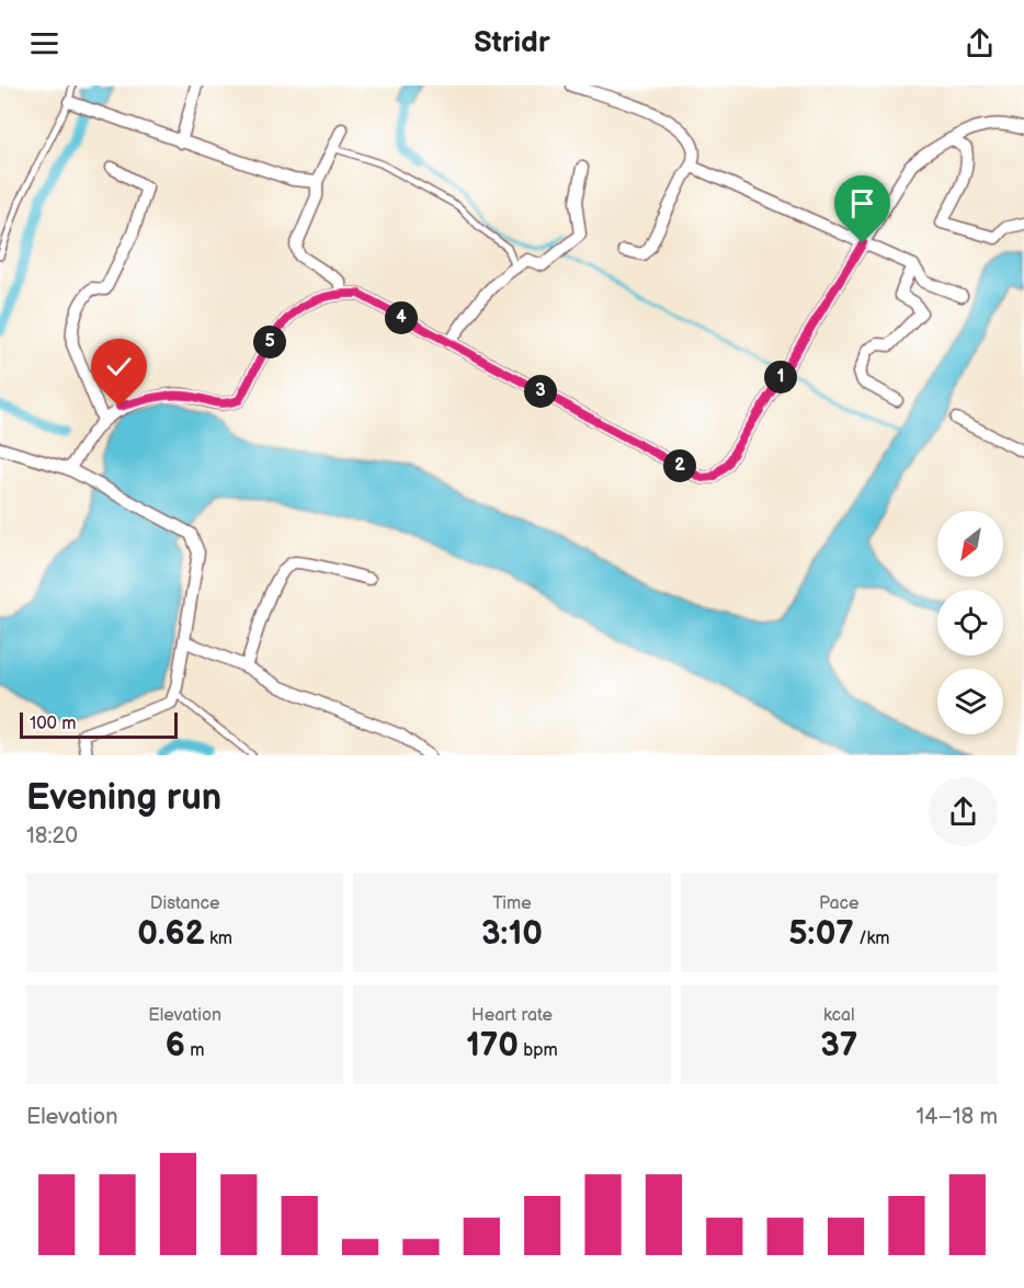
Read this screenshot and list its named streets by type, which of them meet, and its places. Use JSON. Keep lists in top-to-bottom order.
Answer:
{
  "scale_bar": "100 m",
  "north": "bottom left",
  "page": {
    "header": "Stridr",
    "pins": [
      "4",
      "5",
      "1",
      "3",
      "2"
    ],
    "scale": "100 m",
    "heading": ["Evening run", "18:20"],
    "stats": [
      ["Distance", "0.62 km"],
      ["Time", "3:10"],
      ["Pace", "5:07 /km"],
      ["Elevation", "6 m"],
      ["Heart rate", "170 bpm"],
      ["kcal", "37"]
    ],
    "chart": ["Elevation", "14–18 m"]
  }
}
